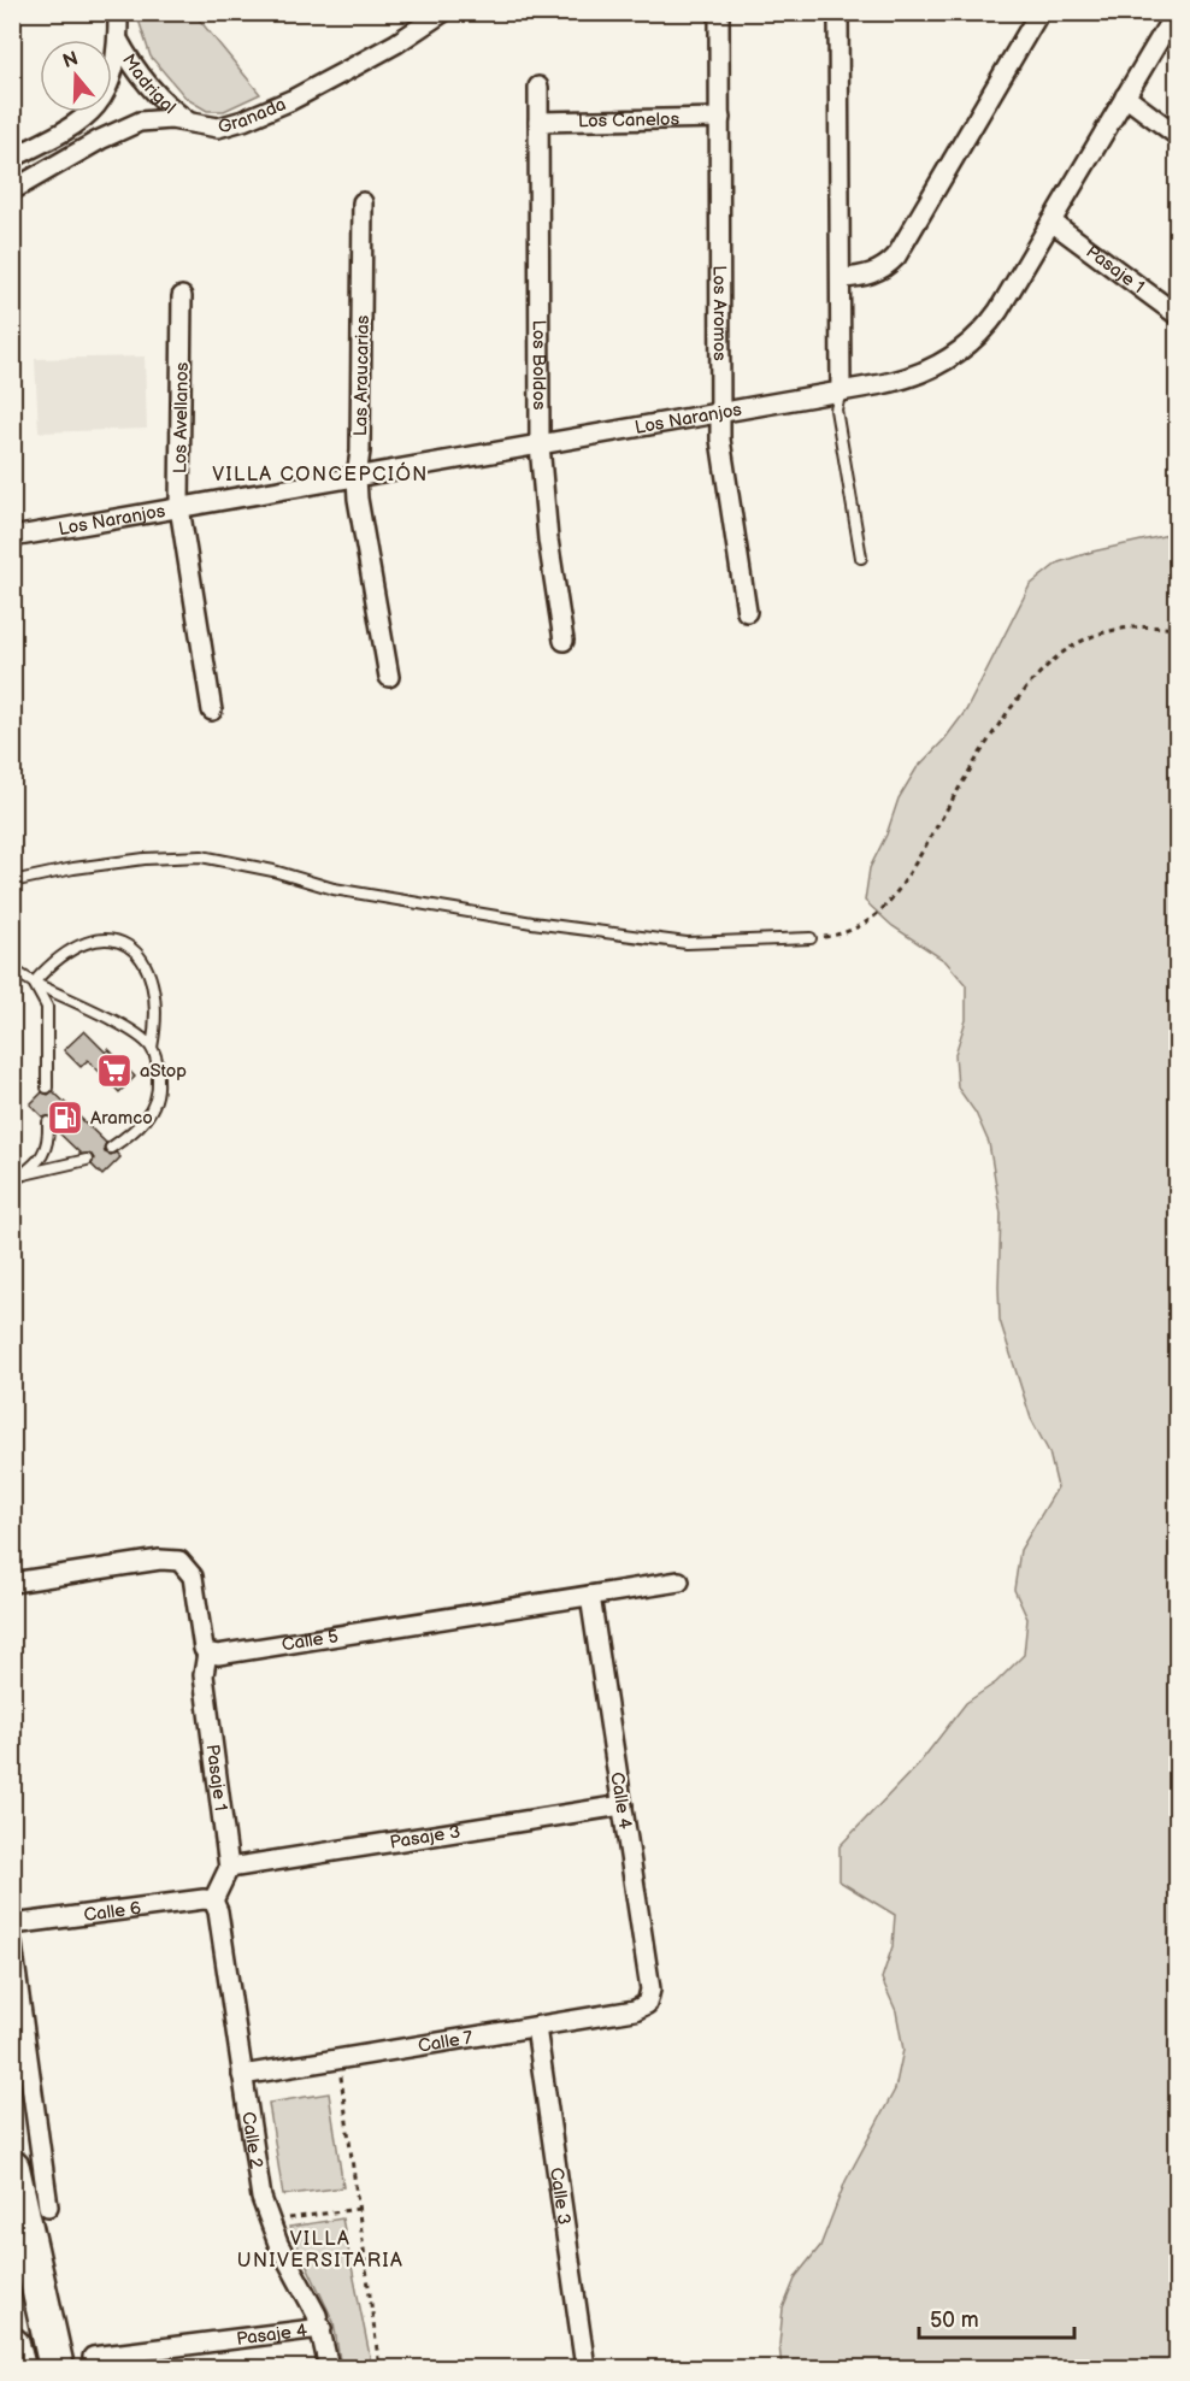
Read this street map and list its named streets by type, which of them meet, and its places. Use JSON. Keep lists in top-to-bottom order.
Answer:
{
  "streets": {
    "street": [
      "Madrigal",
      "Granada",
      "Los Canelos",
      "Pasaje 1",
      "Los Aromos",
      "Los Boldos",
      "Las Araucarias",
      "Los Avellanos",
      "Los Naranjos",
      "Calle 5",
      "Calle 4",
      "Pasaje 3",
      "Calle 6",
      "Calle 7",
      "Calle 2",
      "Calle 3",
      "Pasaje 4"
    ]
  },
  "crossings": [
    ["Madrigal", "Granada"],
    ["Los Canelos", "Los Aromos"],
    ["Los Canelos", "Los Boldos"],
    ["Pasaje 1", "Los Naranjos"],
    ["Pasaje 1", "Calle 5"],
    ["Pasaje 1", "Pasaje 3"],
    ["Los Aromos", "Los Naranjos"],
    ["Los Boldos", "Los Naranjos"],
    ["Las Araucarias", "Los Naranjos"],
    ["Los Avellanos", "Los Naranjos"],
    ["Calle 5", "Calle 4"],
    ["Calle 4", "Pasaje 3"],
    ["Calle 4", "Calle 7"],
    ["Calle 6", "Calle 2"],
    ["Calle 7", "Calle 2"],
    ["Calle 7", "Calle 3"],
    ["Calle 2", "Pasaje 4"]
  ],
  "districts": ["VILLA CONCEPCIÓN", "VILLA UNIVERSITARIA"],
  "places": {
    "supermarket": ["aStop"],
    "fuel station": ["Aramco"]
  },
  "scale_bar": "50 m",
  "north": "top"
}
